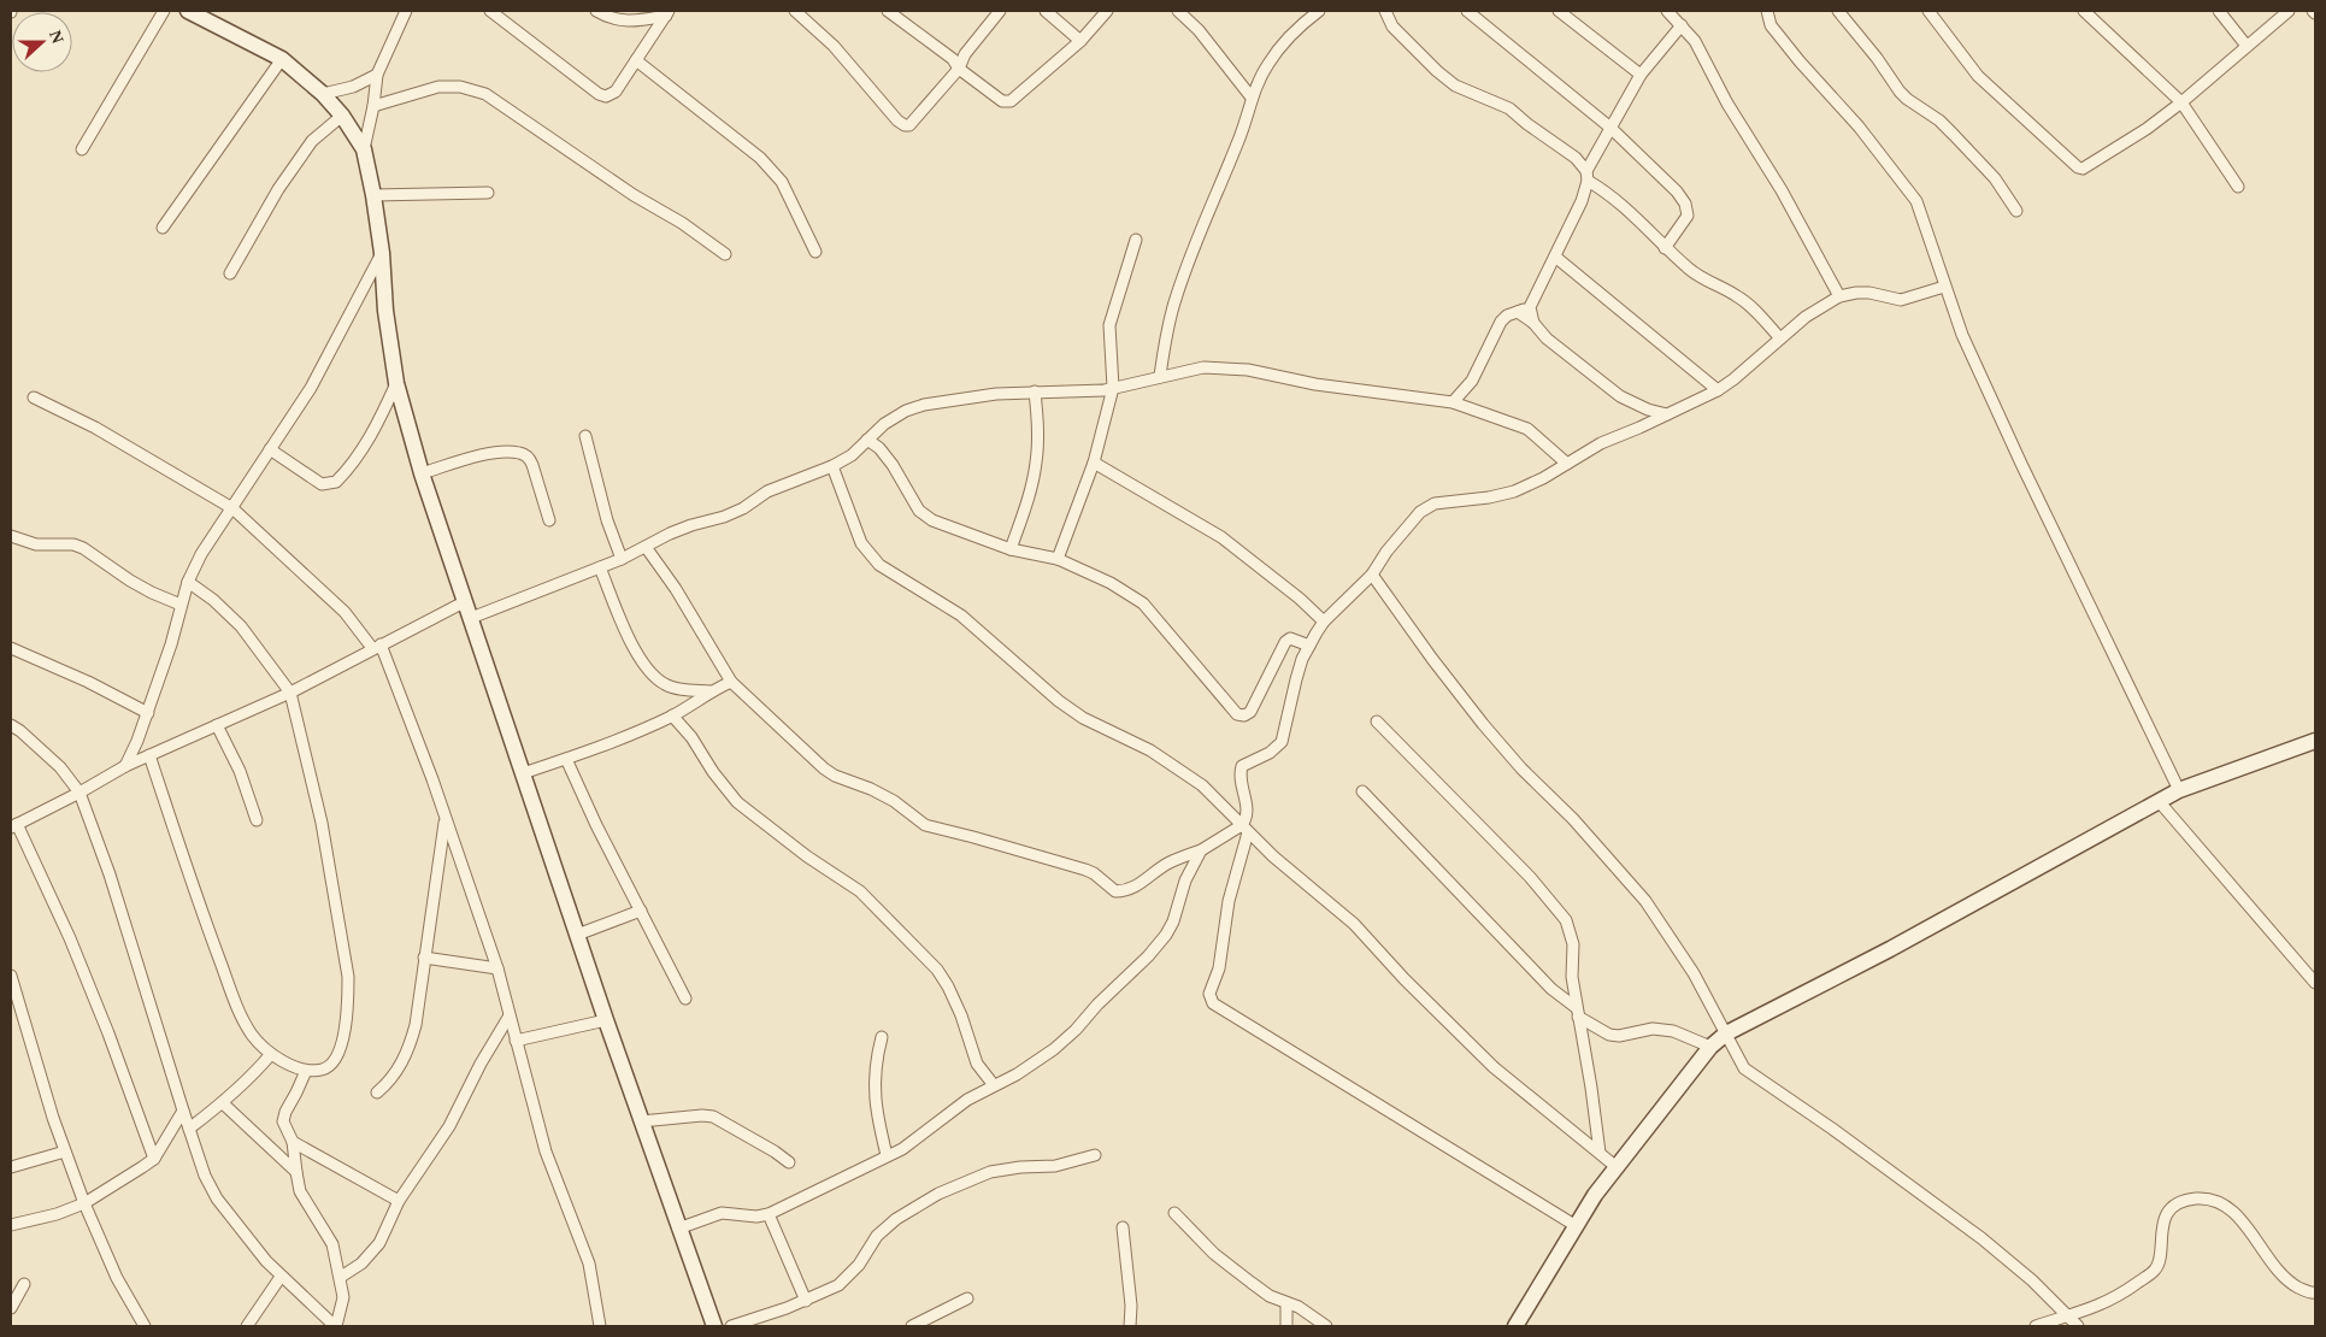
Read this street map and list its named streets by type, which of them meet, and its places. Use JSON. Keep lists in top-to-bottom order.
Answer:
{
  "north": "right"
}
